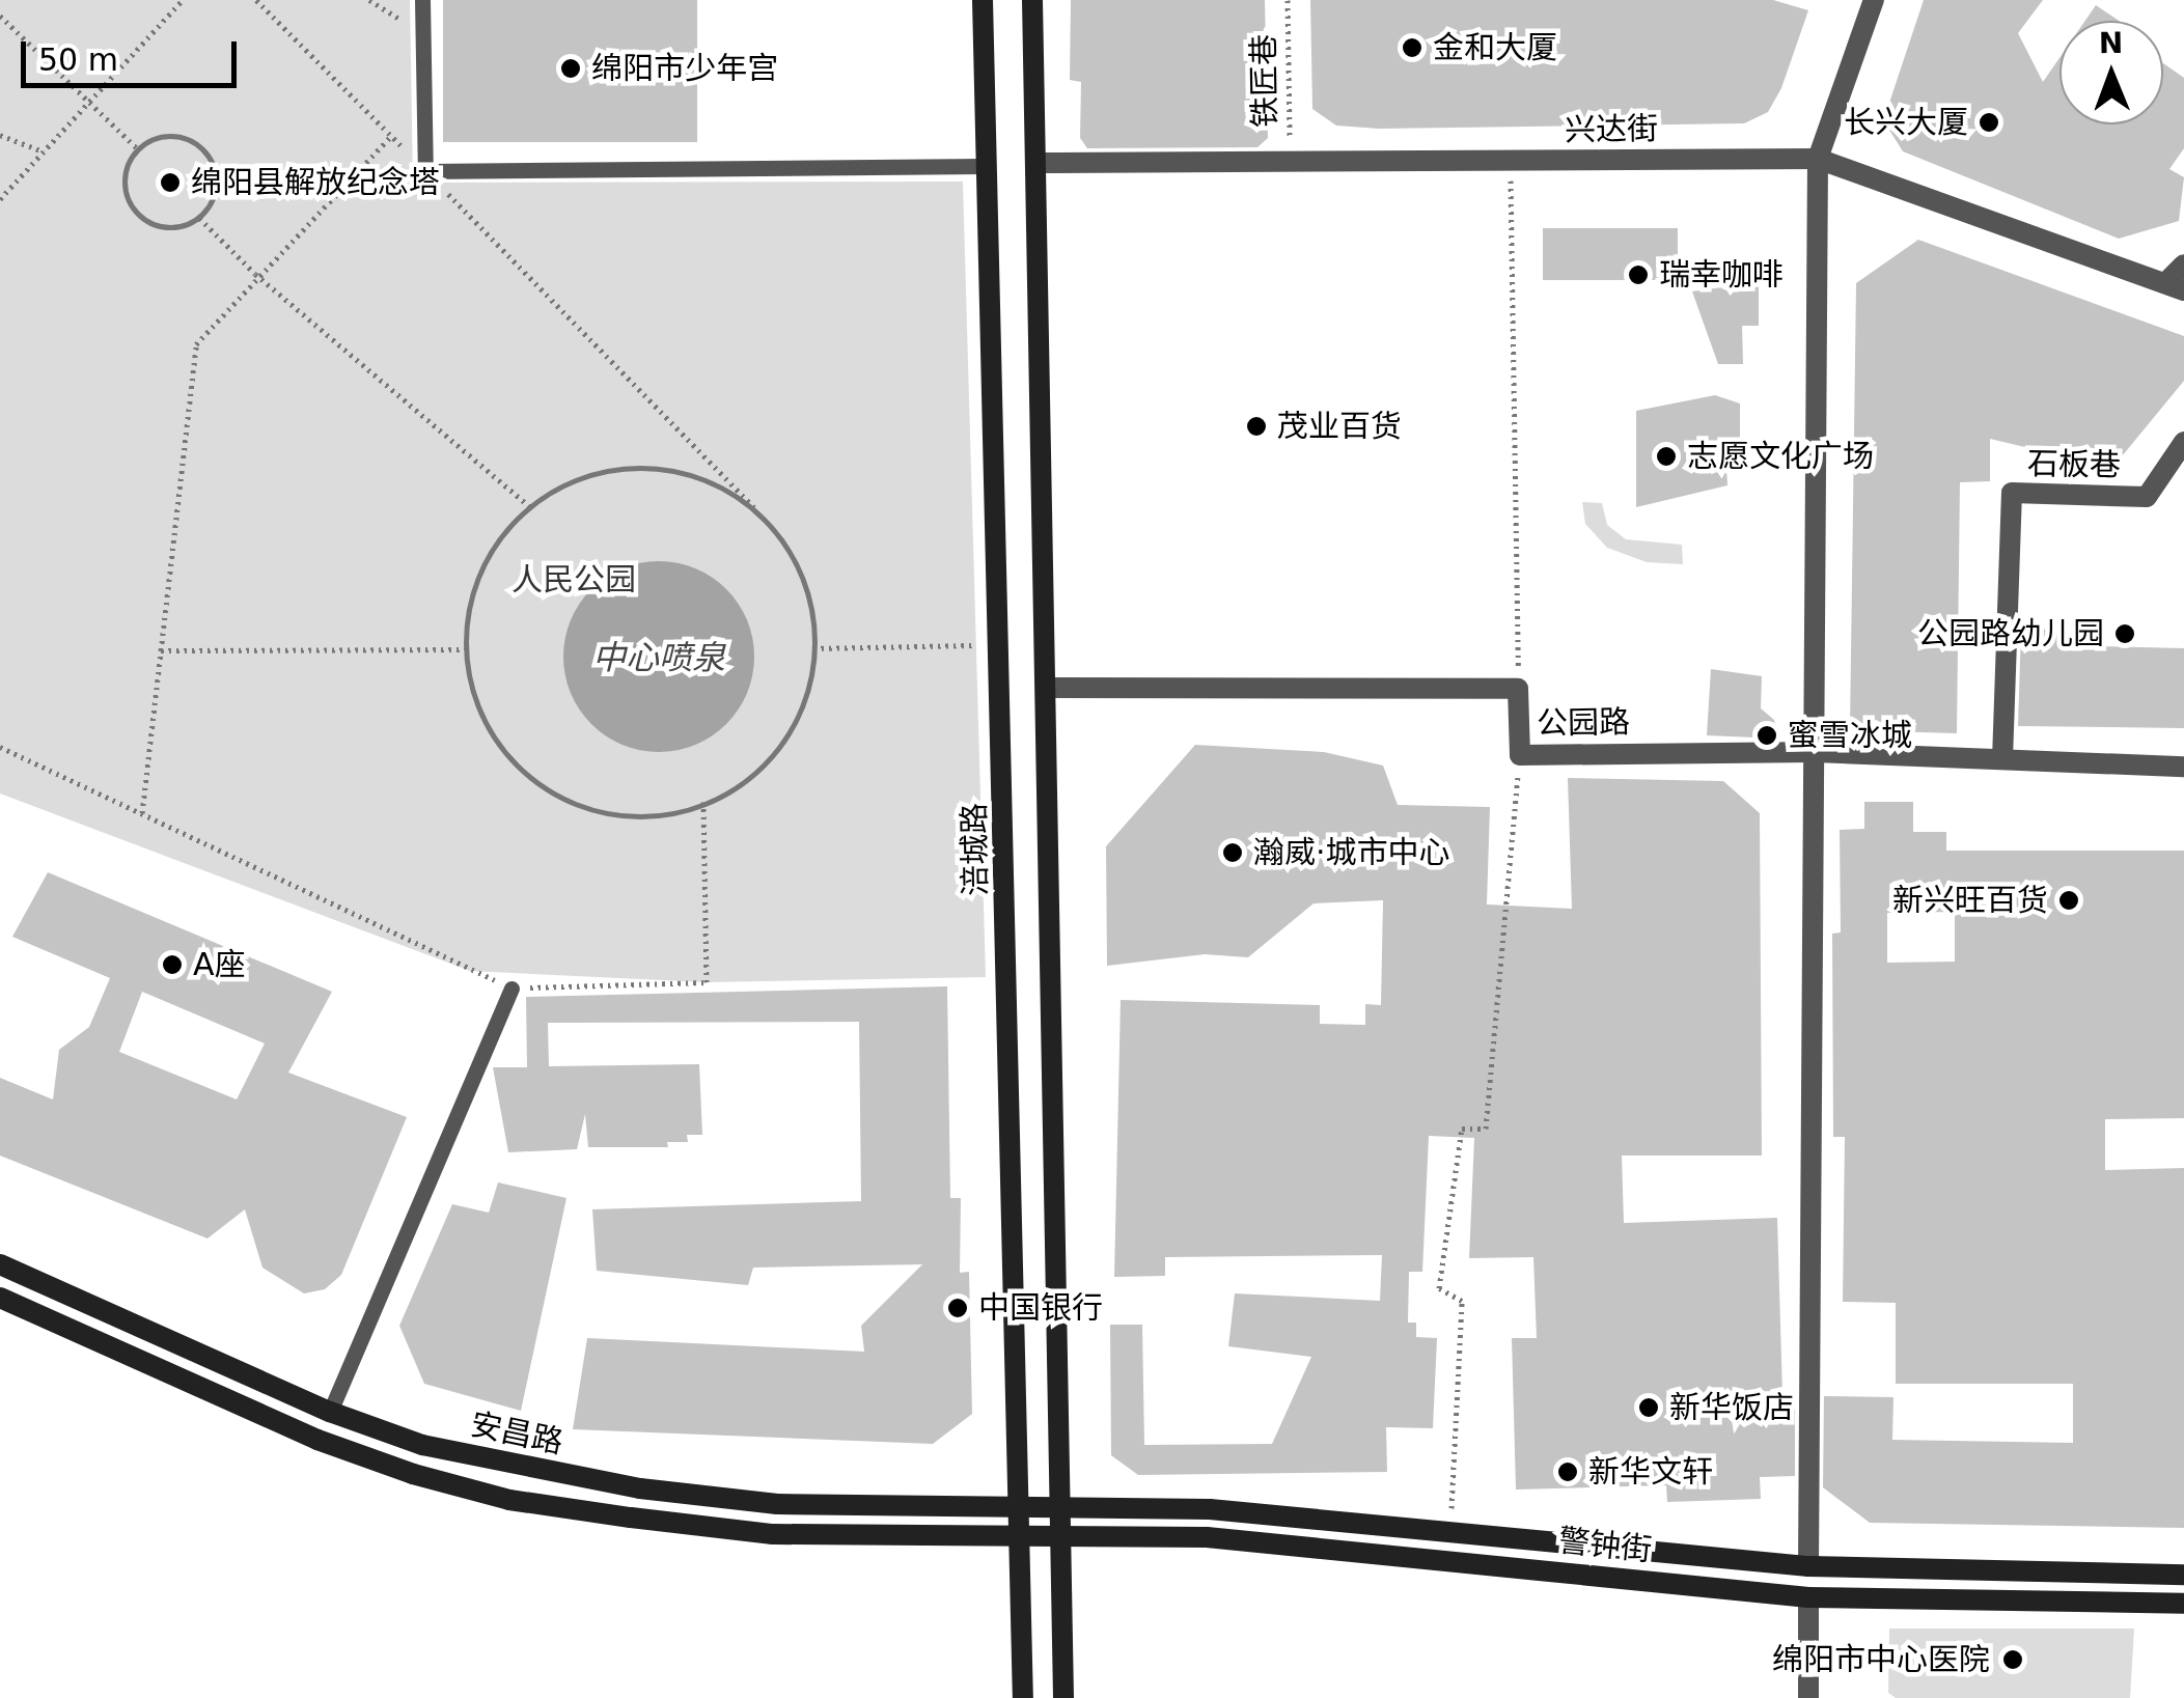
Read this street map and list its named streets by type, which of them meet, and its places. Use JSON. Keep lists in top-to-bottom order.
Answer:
{
  "streets": {
    "main road": ["涪城路", "安昌路", "警钟街"],
    "street": ["兴达街", "石板巷", "公园路"],
    "path": ["铁匠巷"]
  },
  "crossings": [
    ["铁匠巷", "兴达街"],
    ["石板巷", "公园路"],
    ["涪城路", "安昌路"],
    ["涪城路", "警钟街"],
    ["安昌路", "警钟街"]
  ],
  "water": ["中心喷泉"],
  "parks": ["人民公园"],
  "places": [
    "金和大厦",
    "绵阳市少年宫",
    "长兴大厦",
    "绵阳县解放纪念塔",
    "瑞幸咖啡",
    "茂业百货",
    "志愿文化广场",
    "公园路幼儿园",
    "蜜雪冰城",
    "瀚威·城市中心",
    "新兴旺百货",
    "A座",
    "中国银行",
    "新华饭店",
    "新华文轩",
    "绵阳市中心医院"
  ],
  "scale_bar": "50 m",
  "north": "top"
}
